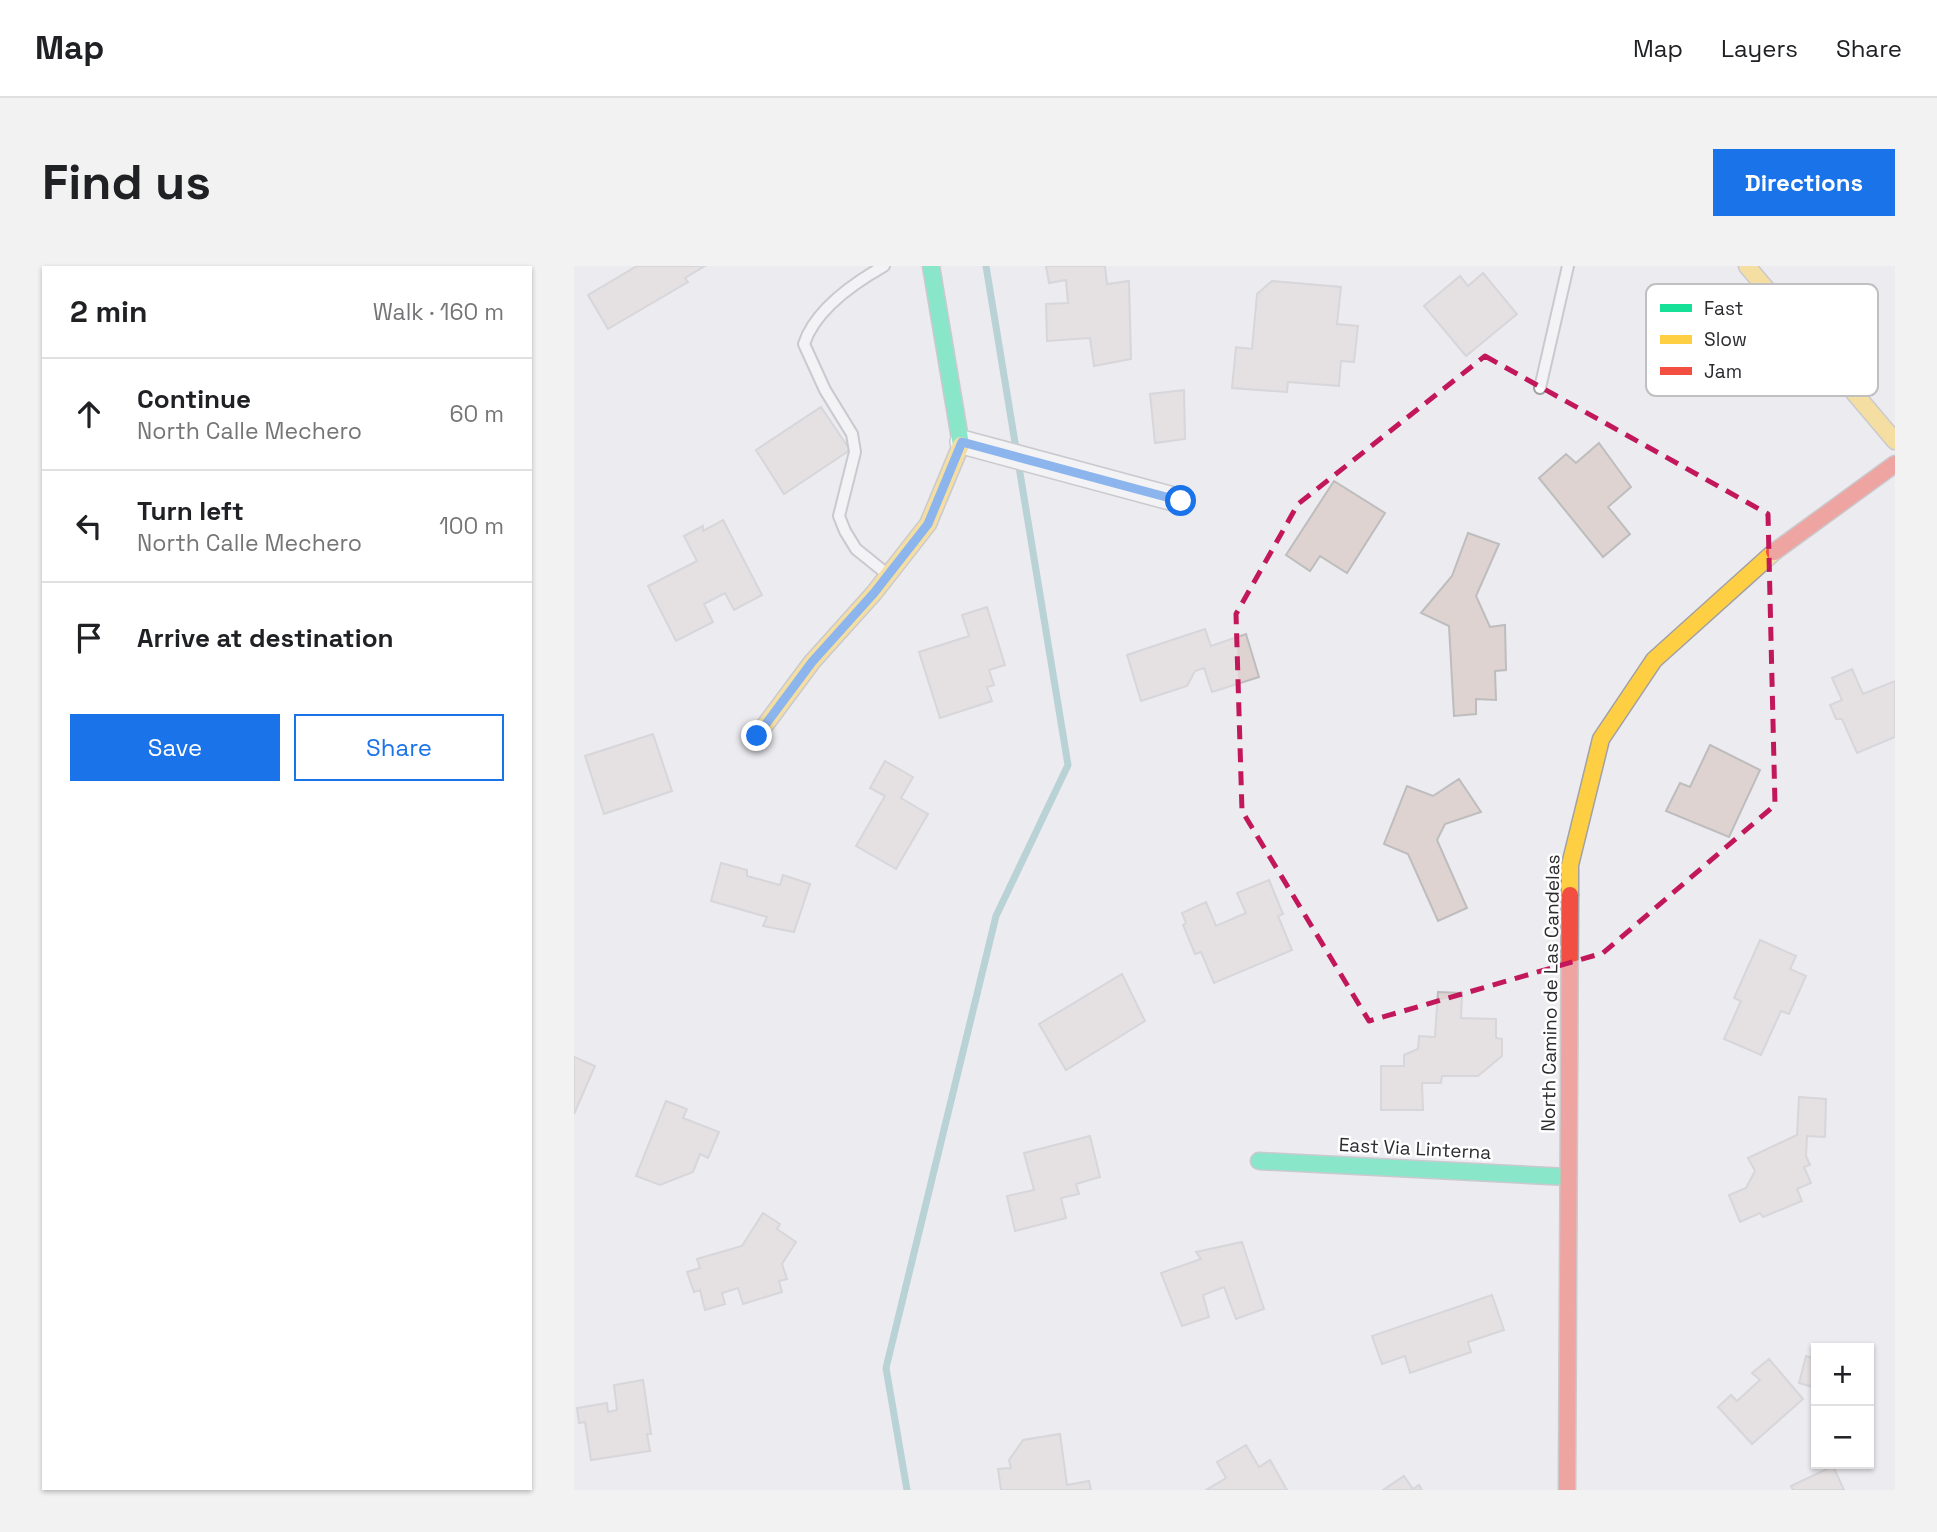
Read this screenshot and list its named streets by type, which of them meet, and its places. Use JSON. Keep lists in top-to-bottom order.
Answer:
{
  "streets": {
    "street": ["North Camino de Las Candelas", "East Via Linterna"]
  },
  "crossings": [
    ["North Camino de Las Candelas", "East Via Linterna"]
  ],
  "legend": ["Fast", "Slow", "Jam"],
  "page": {
    "header": "Map",
    "nav": ["Map", "Layers", "Share"],
    "buttons": [
      "Directions",
      ["Save", "Share"]
    ],
    "title": "Find us",
    "heading": ["2 min", "Walk · 160 m"],
    "list": [
      ["Continue", "North Calle Mechero", "60 m"],
      ["Turn left", "North Calle Mechero", "100 m"],
      "Arrive at destination"
    ],
    "map_buttons": ["+", "−"]
  }
}
